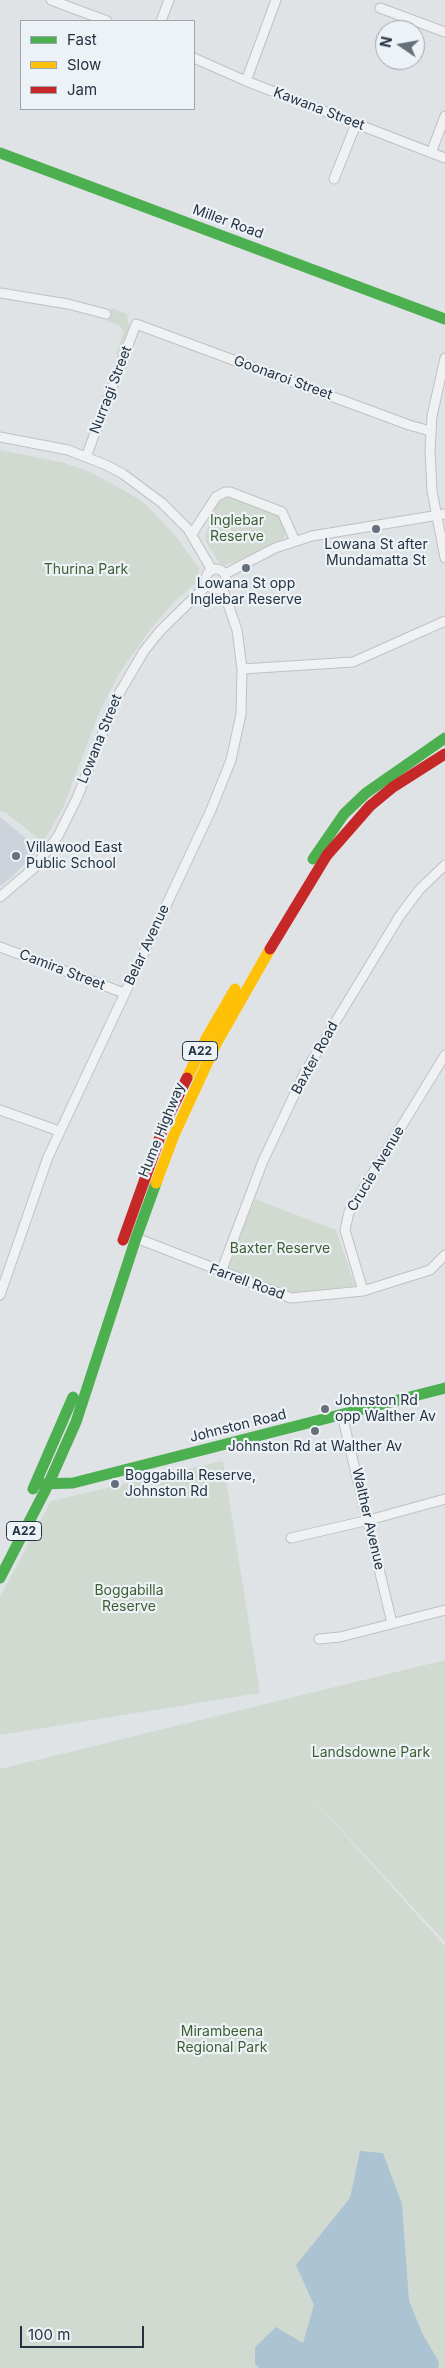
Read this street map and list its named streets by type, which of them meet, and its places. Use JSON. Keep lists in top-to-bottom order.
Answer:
{
  "streets": {
    "main road": [
      "Miller Road",
      "A22",
      "Hume Highway",
      "Johnston Road"
    ],
    "street": [
      "Kawana Street",
      "Goonaroi Street",
      "Nurragi Street",
      "Lowana Street",
      "Belar Avenue",
      "Camira Street",
      "Baxter Road",
      "Crucie Avenue",
      "Farrell Road",
      "Walther Avenue"
    ]
  },
  "crossings": [
    ["Goonaroi Street", "Nurragi Street"],
    ["Lowana Street", "Belar Avenue"],
    ["Belar Avenue", "Camira Street"],
    ["Baxter Road", "Farrell Road"],
    ["Hume Highway", "Farrell Road"],
    ["Hume Highway", "Johnston Road"],
    ["Crucie Avenue", "Farrell Road"],
    ["Johnston Road", "Walther Avenue"]
  ],
  "parks": [
    "Inglebar Reserve",
    "Thurina Park",
    "Baxter Reserve",
    "Boggabilla Reserve",
    "Landsdowne Park",
    "Mirambeena Regional Park"
  ],
  "places": [
    "Lowana St after Mundamatta St",
    "Lowana St opp Inglebar Reserve",
    "Villawood East Public School",
    "Johnston Rd opp Walther Av",
    "Johnston Rd at Walther Av",
    "Boggabilla Reserve, Johnston Rd"
  ],
  "legend": ["Fast", "Slow", "Jam"],
  "scale_bar": "100 m",
  "north": "left"
}
